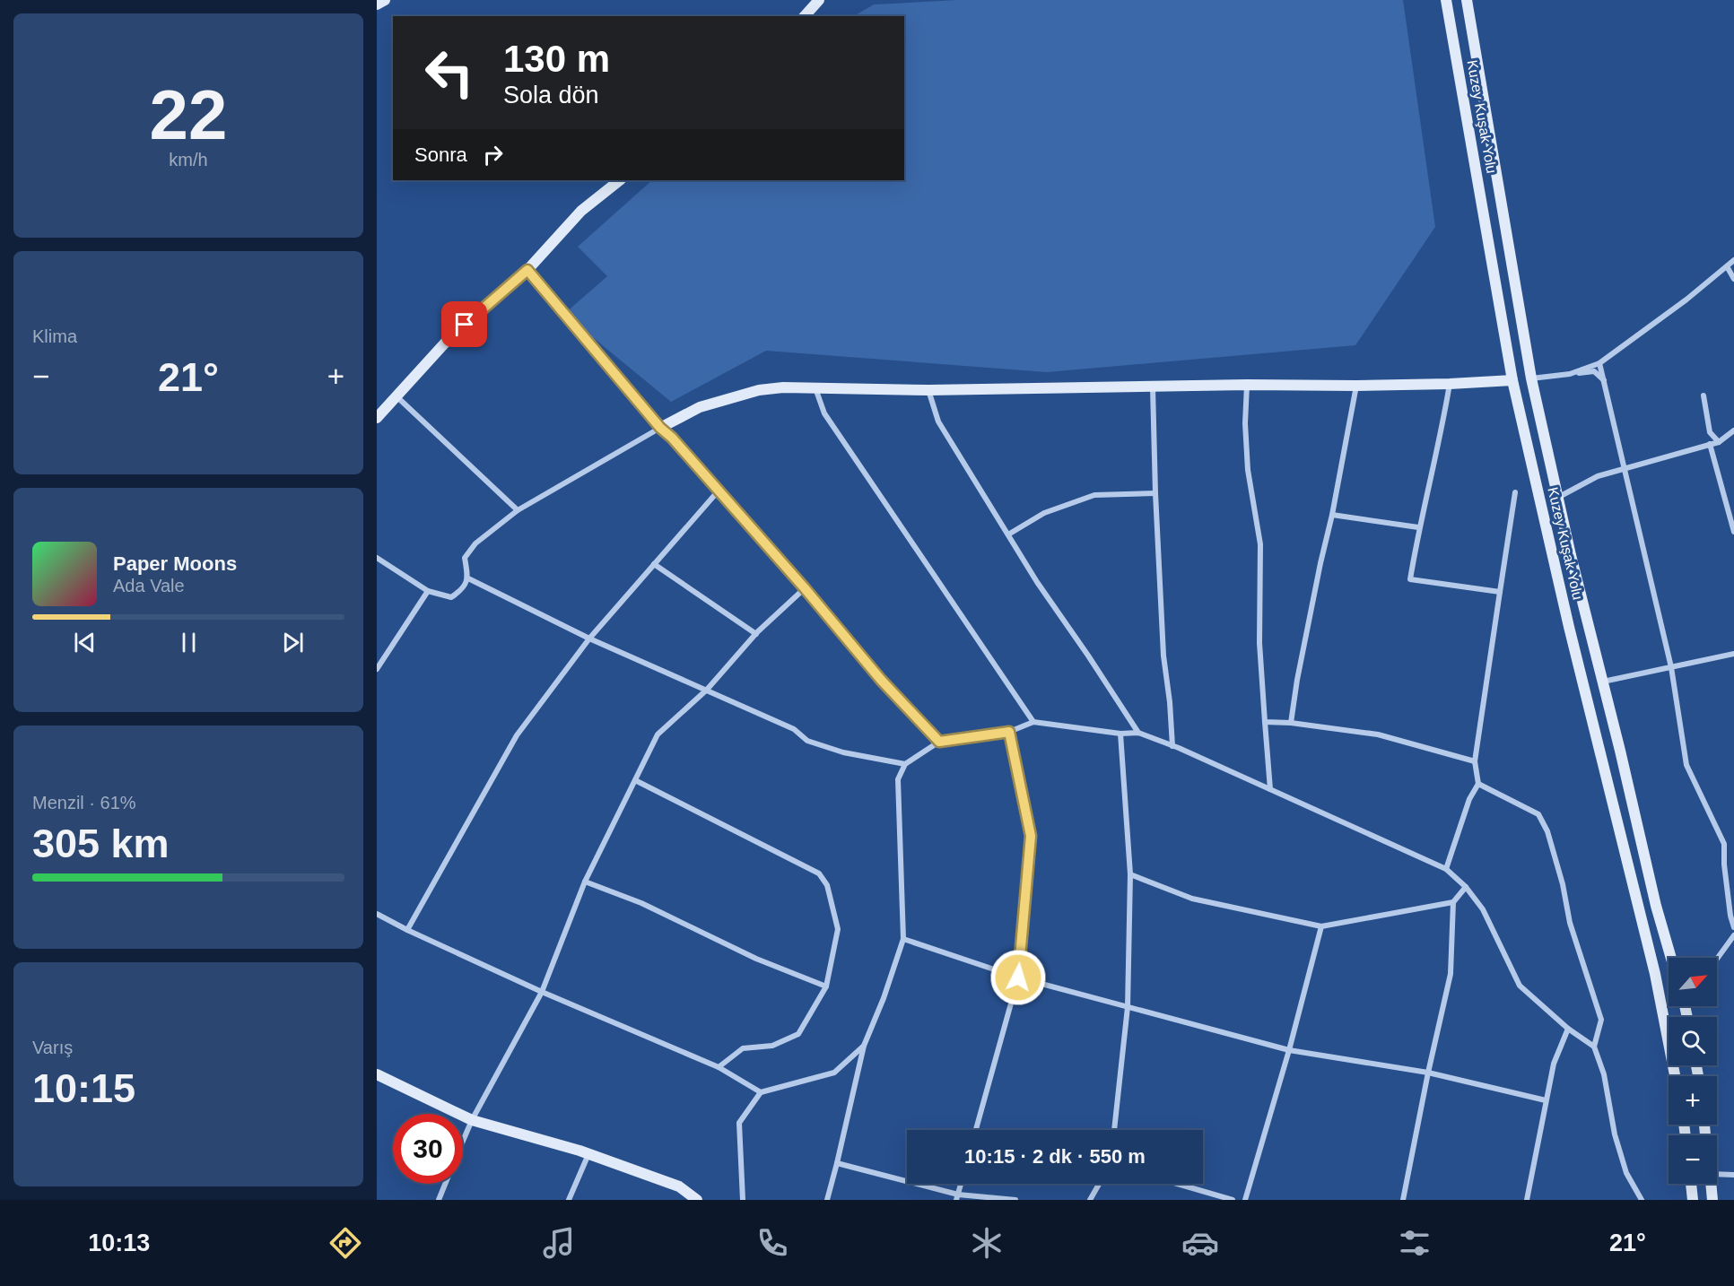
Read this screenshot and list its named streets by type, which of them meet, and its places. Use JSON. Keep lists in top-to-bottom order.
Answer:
{
  "streets": {
    "main road": ["Kuzey Kuşak Yolu"]
  },
  "north": "top right",
  "page": {
    "tile": [
      ["22", "km/h"],
      "Klima",
      ["Menzil · 61%", "305 km"],
      ["Varış", "10:15"]
    ],
    "turn": ["130 m", "Sola dön"],
    "then": "Sonra",
    "heat": ["−", "21°", "+"],
    "song": ["Paper Moons", "Ada Vale"],
    "map_buttons": ["+", "−"],
    "limit": "30",
    "trip": "10:15 · 2 dk · 550 m",
    "tabs": ["10:13", "21°"]
  }
}
